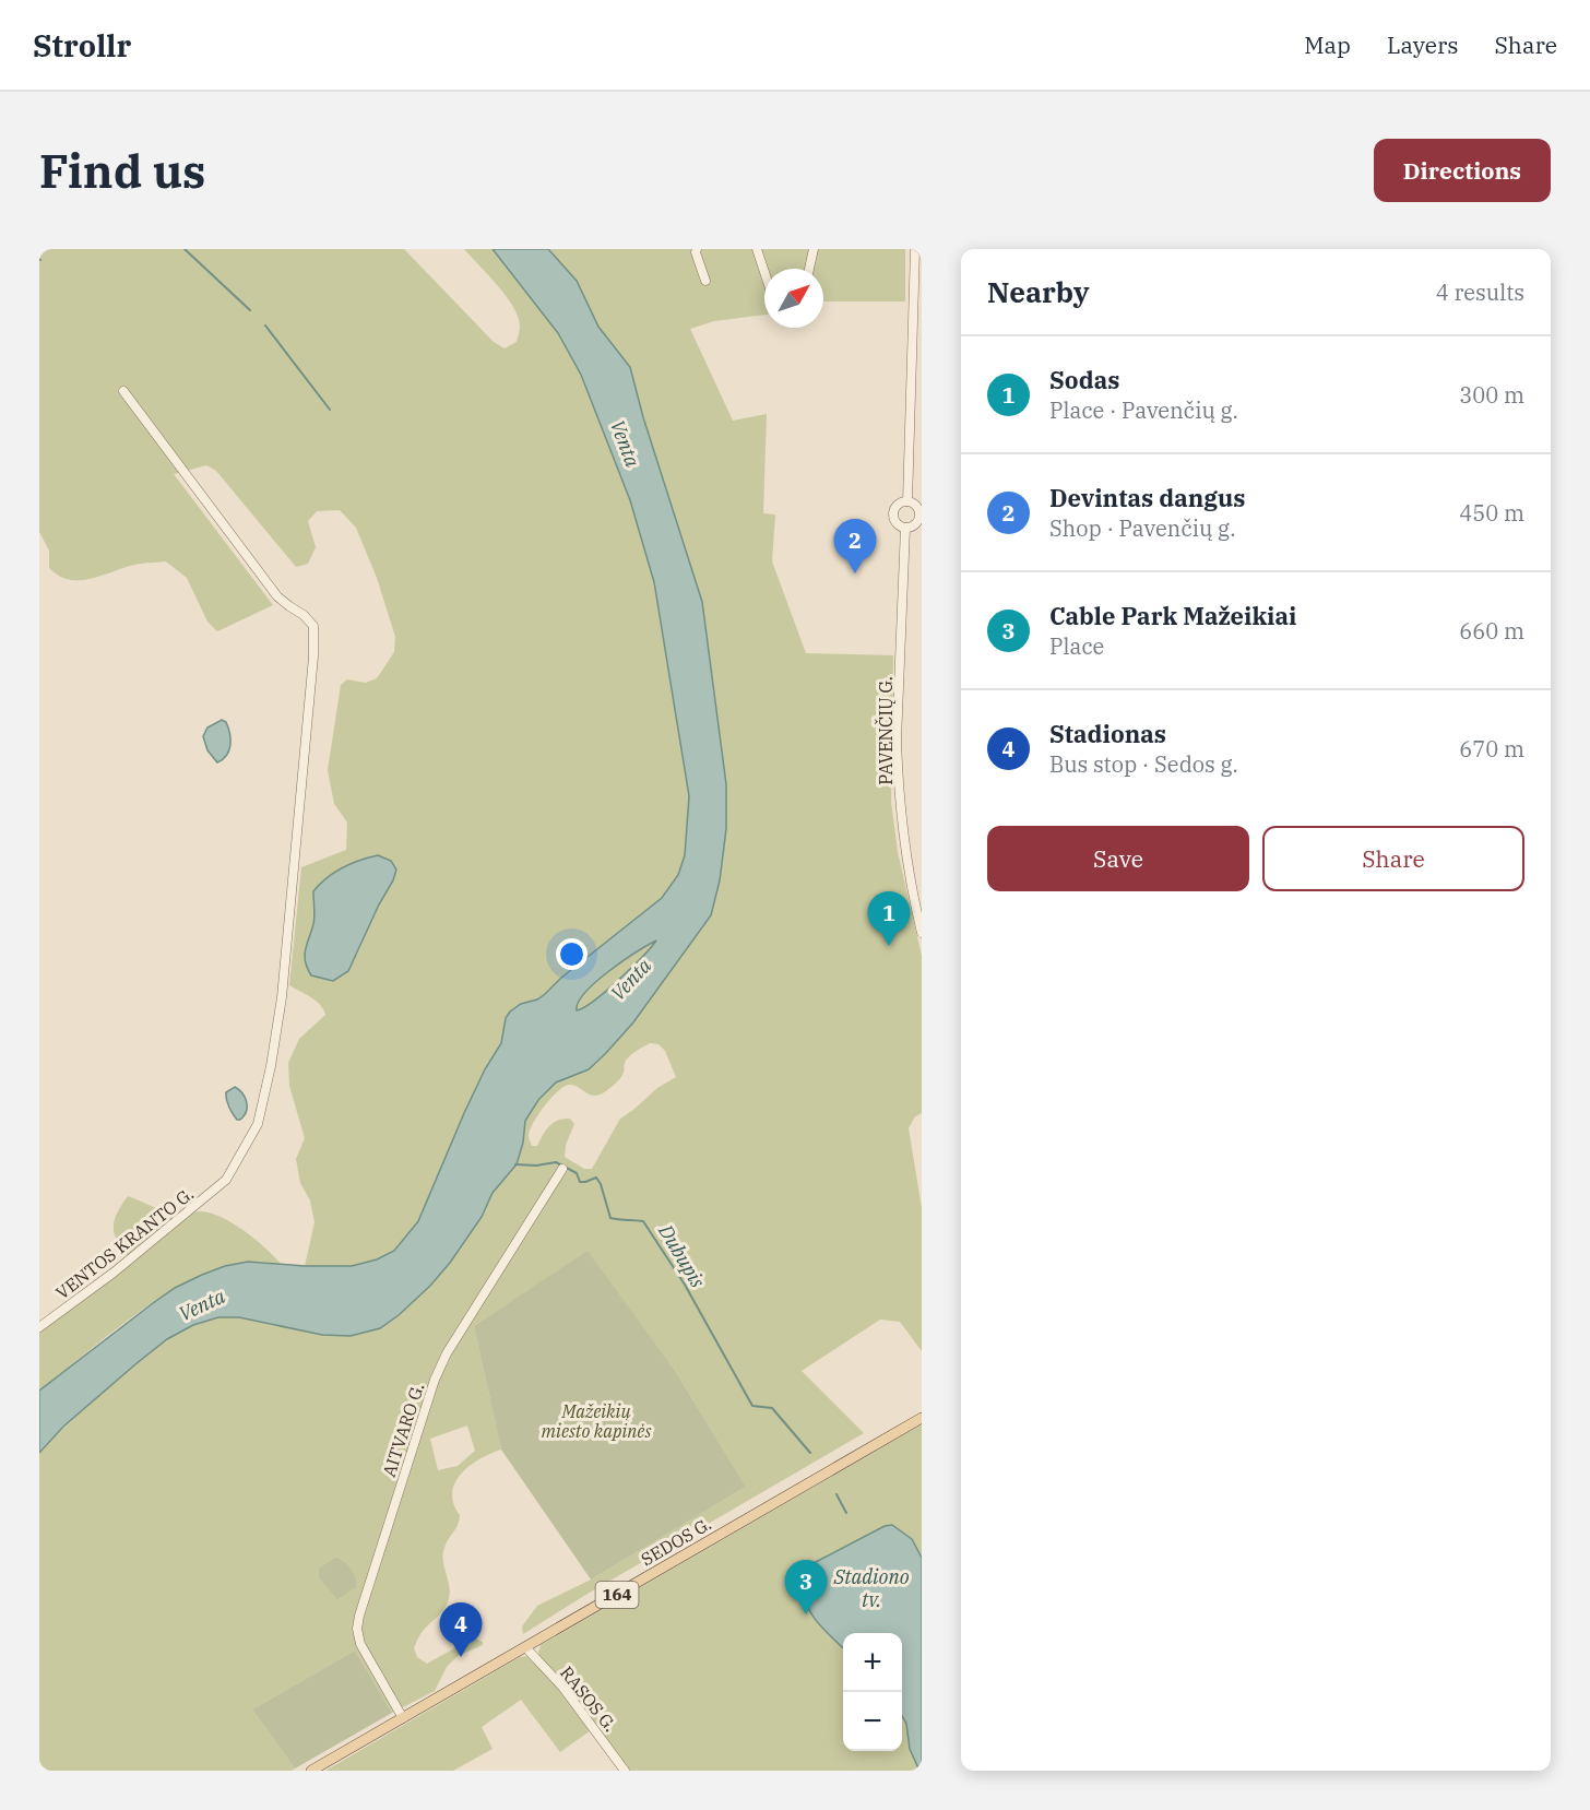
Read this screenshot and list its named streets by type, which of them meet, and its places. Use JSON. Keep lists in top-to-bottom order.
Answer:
{
  "streets": {
    "main road": ["SEDOS G.", "164"],
    "street": [
      "PAVENČIŲ G.",
      "VENTOS KRANTO G.",
      "AITVARO G.",
      "RASOS G."
    ]
  },
  "crossings": [
    ["AITVARO G.", "SEDOS G."],
    ["SEDOS G.", "RASOS G."]
  ],
  "water": ["Venta", "Dubupis", "Stadiono tv."],
  "parks": ["Mažeikių miesto kapinės"],
  "north": "top right",
  "page": {
    "header": "Strollr",
    "nav": ["Map", "Layers", "Share"],
    "buttons": [
      "Directions",
      ["Save", "Share"]
    ],
    "title": "Find us",
    "heading": ["Nearby", "4 results"],
    "list": [
      {
        "mark": "1",
        "name": "Sodas",
        "note": "Place · Pavenčių g.",
        "value": "300 m"
      },
      {
        "mark": "2",
        "name": "Devintas dangus",
        "note": "Shop · Pavenčių g.",
        "value": "450 m"
      },
      {
        "mark": "3",
        "name": "Cable Park Mažeikiai",
        "note": "Place",
        "value": "660 m"
      },
      {
        "mark": "4",
        "name": "Stadionas",
        "note": "Bus stop · Sedos g.",
        "value": "670 m"
      }
    ],
    "pins": [
      "2",
      "1",
      "3",
      "4"
    ],
    "map_buttons": ["+", "−"]
  }
}
